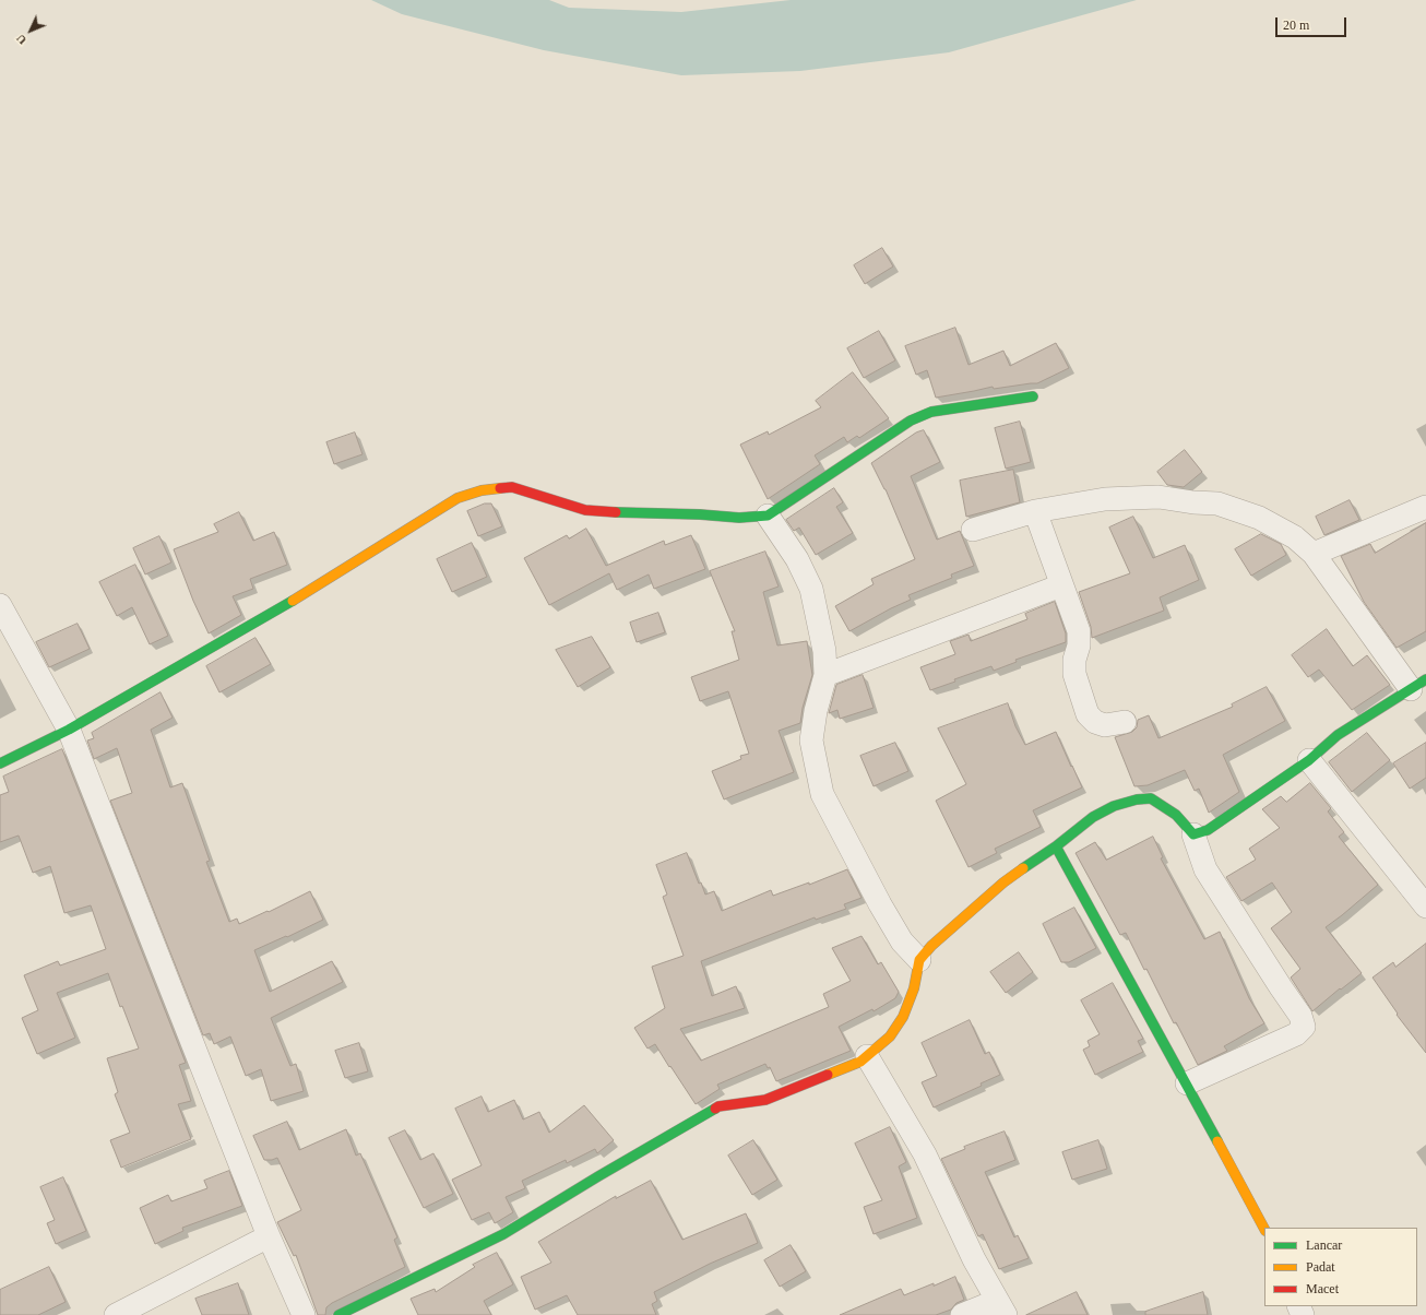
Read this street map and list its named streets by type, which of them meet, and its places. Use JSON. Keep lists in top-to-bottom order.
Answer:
{
  "legend": ["Lancar", "Padat", "Macet"],
  "scale_bar": "20 m",
  "north": "bottom left"
}
